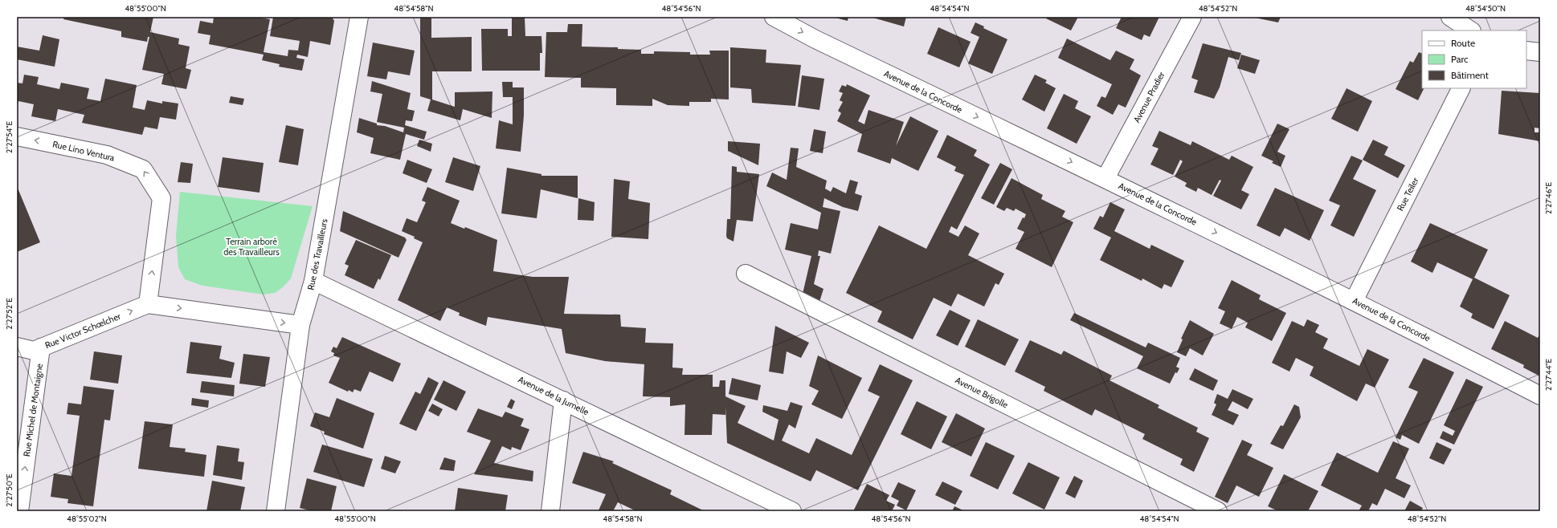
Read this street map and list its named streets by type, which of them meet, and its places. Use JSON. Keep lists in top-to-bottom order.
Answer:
{
  "streets": {
    "street": [
      "Avenue de la Concorde",
      "Avenue Pradier",
      "Rue Lino Ventura",
      "Rue Teiler",
      "Rue des Travailleurs",
      "Rue Victor Schœlcher",
      "Avenue Brigolle",
      "Avenue de la Jumelle",
      "Rue Michel de Montaigne"
    ]
  },
  "crossings": [
    ["Avenue de la Concorde", "Avenue Pradier"],
    ["Avenue de la Concorde", "Rue Teiler"],
    ["Rue Lino Ventura", "Rue Victor Schœlcher"],
    ["Rue des Travailleurs", "Avenue de la Jumelle"],
    ["Rue Victor Schœlcher", "Rue Michel de Montaigne"]
  ],
  "one_way": ["Avenue de la Concorde", "Rue Victor Schœlcher", "Rue Michel de Montaigne"],
  "parks": ["Terrain arboré des Travailleurs"],
  "legend": ["Route", "Parc", "Bâtiment"],
  "coordinates": [
    "48°55'00\"N",
    "48°54'58\"N",
    "48°54'56\"N",
    "48°54'54\"N",
    "48°54'52\"N",
    "48°54'50\"N",
    "2°27'54\"E",
    "2°27'46\"E",
    "2°27'52\"E",
    "2°27'44\"E",
    "2°27'50\"E",
    "48°55'02\"N"
  ]
}
